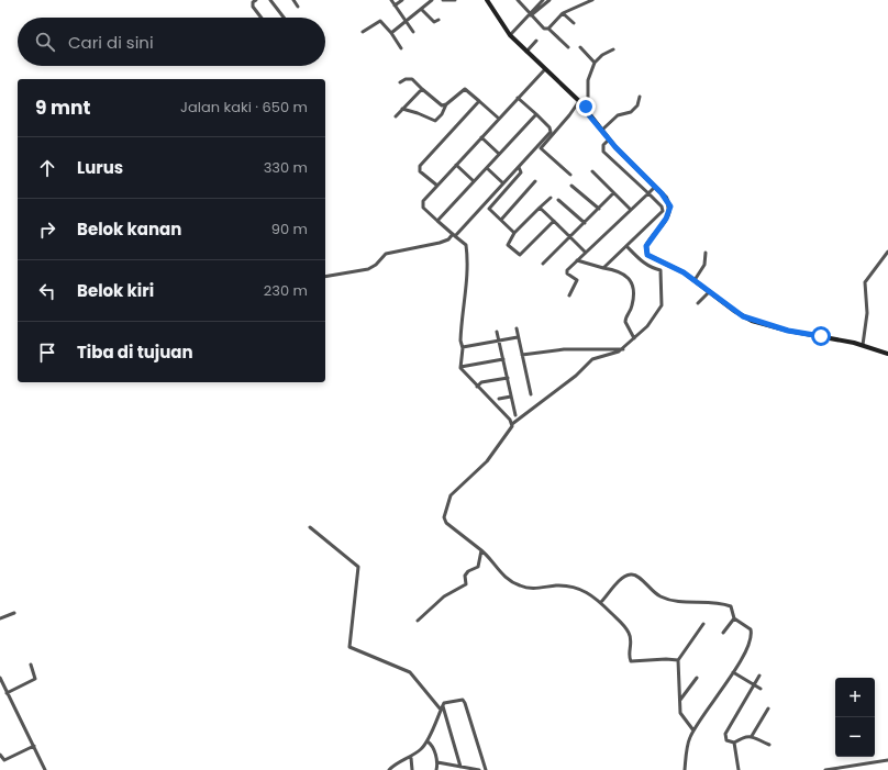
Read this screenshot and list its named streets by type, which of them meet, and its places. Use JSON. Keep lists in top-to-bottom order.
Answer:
{
  "page": {
    "search": "Cari di sini",
    "heading": ["9 mnt", "Jalan kaki · 650 m"],
    "list": [
      ["Lurus", "330 m"],
      ["Belok kanan", "90 m"],
      ["Belok kiri", "230 m"],
      "Tiba di tujuan"
    ],
    "map_buttons": ["+", "−"]
  }
}
